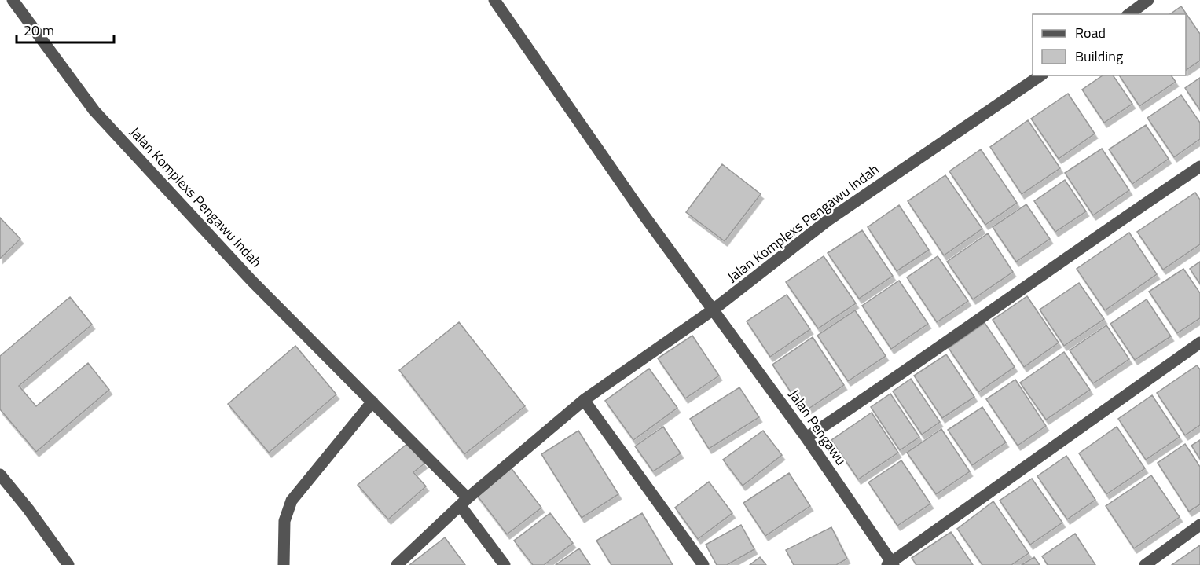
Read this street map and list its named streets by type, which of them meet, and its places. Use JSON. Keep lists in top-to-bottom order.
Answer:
{
  "streets": {
    "street": ["Jalan Komplexs Pengawu Indah", "Jalan Pengawu"]
  },
  "crossings": [
    ["Jalan Komplexs Pengawu Indah", "Jalan Pengawu"]
  ],
  "legend": ["Road", "Building"],
  "scale_bar": "20 m"
}
